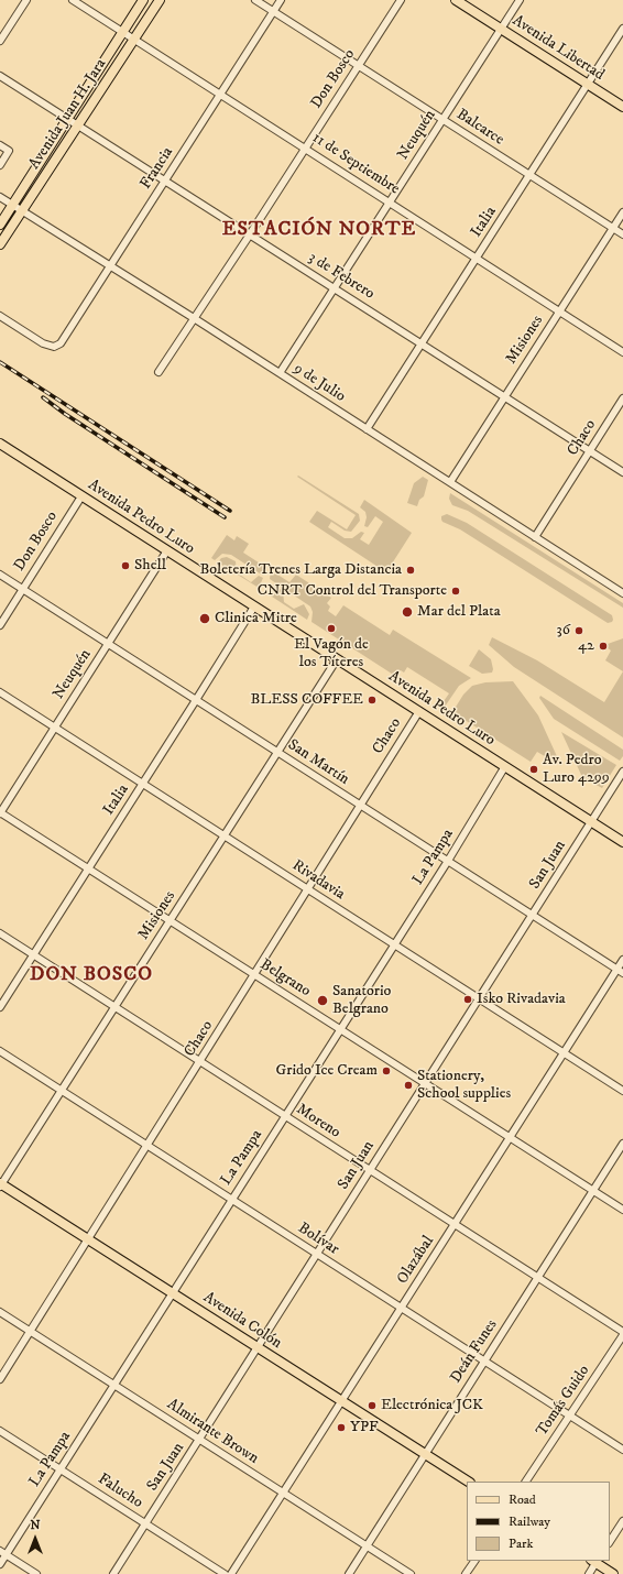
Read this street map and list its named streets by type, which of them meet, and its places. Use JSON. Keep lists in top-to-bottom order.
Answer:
{
  "streets": {
    "main road": [
      "Avenida Libertad",
      "Avenida Juan H. Jara",
      "Avenida Pedro Luro",
      "Avenida Colón"
    ],
    "street": [
      "Don Bosco",
      "Balcarce",
      "Neuquén",
      "11 de Septiembre",
      "Francia",
      "Italia",
      "3 de Febrero",
      "Misiones",
      "9 de Julio",
      "Chaco",
      "San Martín",
      "La Pampa",
      "San Juan",
      "Rivadavia",
      "Belgrano",
      "Moreno",
      "Bolívar",
      "Olazábal",
      "Deán Funes",
      "Tomás Guido",
      "Almirante Brown",
      "Falucho"
    ]
  },
  "crossings": [
    ["Avenida Libertad", "Neuquén"],
    ["Avenida Libertad", "Italia"],
    ["Don Bosco", "Balcarce"],
    ["Don Bosco", "11 de Septiembre"],
    ["Don Bosco", "3 de Febrero"],
    ["Don Bosco", "9 de Julio"],
    ["Don Bosco", "Avenida Pedro Luro"],
    ["Don Bosco", "San Martín"],
    ["Avenida Juan H. Jara", "11 de Septiembre"],
    ["Avenida Juan H. Jara", "3 de Febrero"],
    ["Avenida Juan H. Jara", "9 de Julio"],
    ["Balcarce", "Neuquén"],
    ["Balcarce", "Francia"],
    ["Balcarce", "Italia"],
    ["Balcarce", "Misiones"],
    ["Neuquén", "11 de Septiembre"],
    ["Neuquén", "3 de Febrero"],
    ["Neuquén", "9 de Julio"],
    ["Neuquén", "Avenida Pedro Luro"],
    ["Neuquén", "San Martín"],
    ["Neuquén", "Rivadavia"],
    ["Neuquén", "Belgrano"],
    ["11 de Septiembre", "Francia"],
    ["11 de Septiembre", "Italia"],
    ["11 de Septiembre", "Misiones"],
    ["Francia", "3 de Febrero"],
    ["Francia", "9 de Julio"],
    ["Italia", "3 de Febrero"],
    ["Italia", "9 de Julio"],
    ["Italia", "Avenida Pedro Luro"],
    ["Italia", "San Martín"],
    ["Italia", "Rivadavia"],
    ["Italia", "Belgrano"],
    ["Italia", "Moreno"],
    ["3 de Febrero", "Misiones"],
    ["3 de Febrero", "Chaco"],
    ["Misiones", "9 de Julio"],
    ["Misiones", "Avenida Pedro Luro"],
    ["Misiones", "San Martín"],
    ["Misiones", "Rivadavia"],
    ["Misiones", "Belgrano"],
    ["Misiones", "Moreno"],
    ["Misiones", "Bolívar"],
    ["Misiones", "Avenida Colón"],
    ["9 de Julio", "Chaco"],
    ["Chaco", "Avenida Pedro Luro"],
    ["Chaco", "San Martín"],
    ["Chaco", "Rivadavia"],
    ["Chaco", "Belgrano"],
    ["Chaco", "Moreno"],
    ["Chaco", "Bolívar"],
    ["Chaco", "Avenida Colón"],
    ["Chaco", "Almirante Brown"],
    ["Avenida Pedro Luro", "La Pampa"],
    ["Avenida Pedro Luro", "San Juan"],
    ["San Martín", "La Pampa"],
    ["San Martín", "San Juan"],
    ["San Martín", "Olazábal"],
    ["La Pampa", "Rivadavia"],
    ["La Pampa", "Belgrano"],
    ["La Pampa", "Moreno"],
    ["La Pampa", "Bolívar"],
    ["La Pampa", "Avenida Colón"],
    ["La Pampa", "Almirante Brown"],
    ["La Pampa", "Falucho"],
    ["San Juan", "Rivadavia"],
    ["San Juan", "Belgrano"],
    ["San Juan", "Moreno"],
    ["San Juan", "Bolívar"],
    ["San Juan", "Avenida Colón"],
    ["San Juan", "Almirante Brown"],
    ["San Juan", "Falucho"],
    ["Rivadavia", "Olazábal"],
    ["Belgrano", "Olazábal"],
    ["Belgrano", "Deán Funes"],
    ["Moreno", "Olazábal"],
    ["Moreno", "Deán Funes"],
    ["Moreno", "Tomás Guido"],
    ["Bolívar", "Olazábal"],
    ["Bolívar", "Deán Funes"],
    ["Bolívar", "Tomás Guido"],
    ["Olazábal", "Avenida Colón"],
    ["Olazábal", "Almirante Brown"],
    ["Avenida Colón", "Deán Funes"],
    ["Deán Funes", "Almirante Brown"]
  ],
  "districts": ["ESTACIÓN NORTE", "DON BOSCO"],
  "places": [
    "Shell",
    "Boletería Trenes Larga Distancia",
    "CNRT Control del Transporte",
    "Mar del Plata",
    "Clinica Mitre",
    "El Vagón de los Títeres",
    "36",
    "42",
    "BLESS COFFEE",
    "Av. Pedro Luro 4299",
    "Isko Rivadavia",
    "Sanatorio Belgrano",
    "Grido Ice Cream",
    "Stationery, School supplies",
    "Electrónica JCK",
    "YPF"
  ],
  "legend": ["Road", "Railway", "Park"],
  "north": "top"
}
